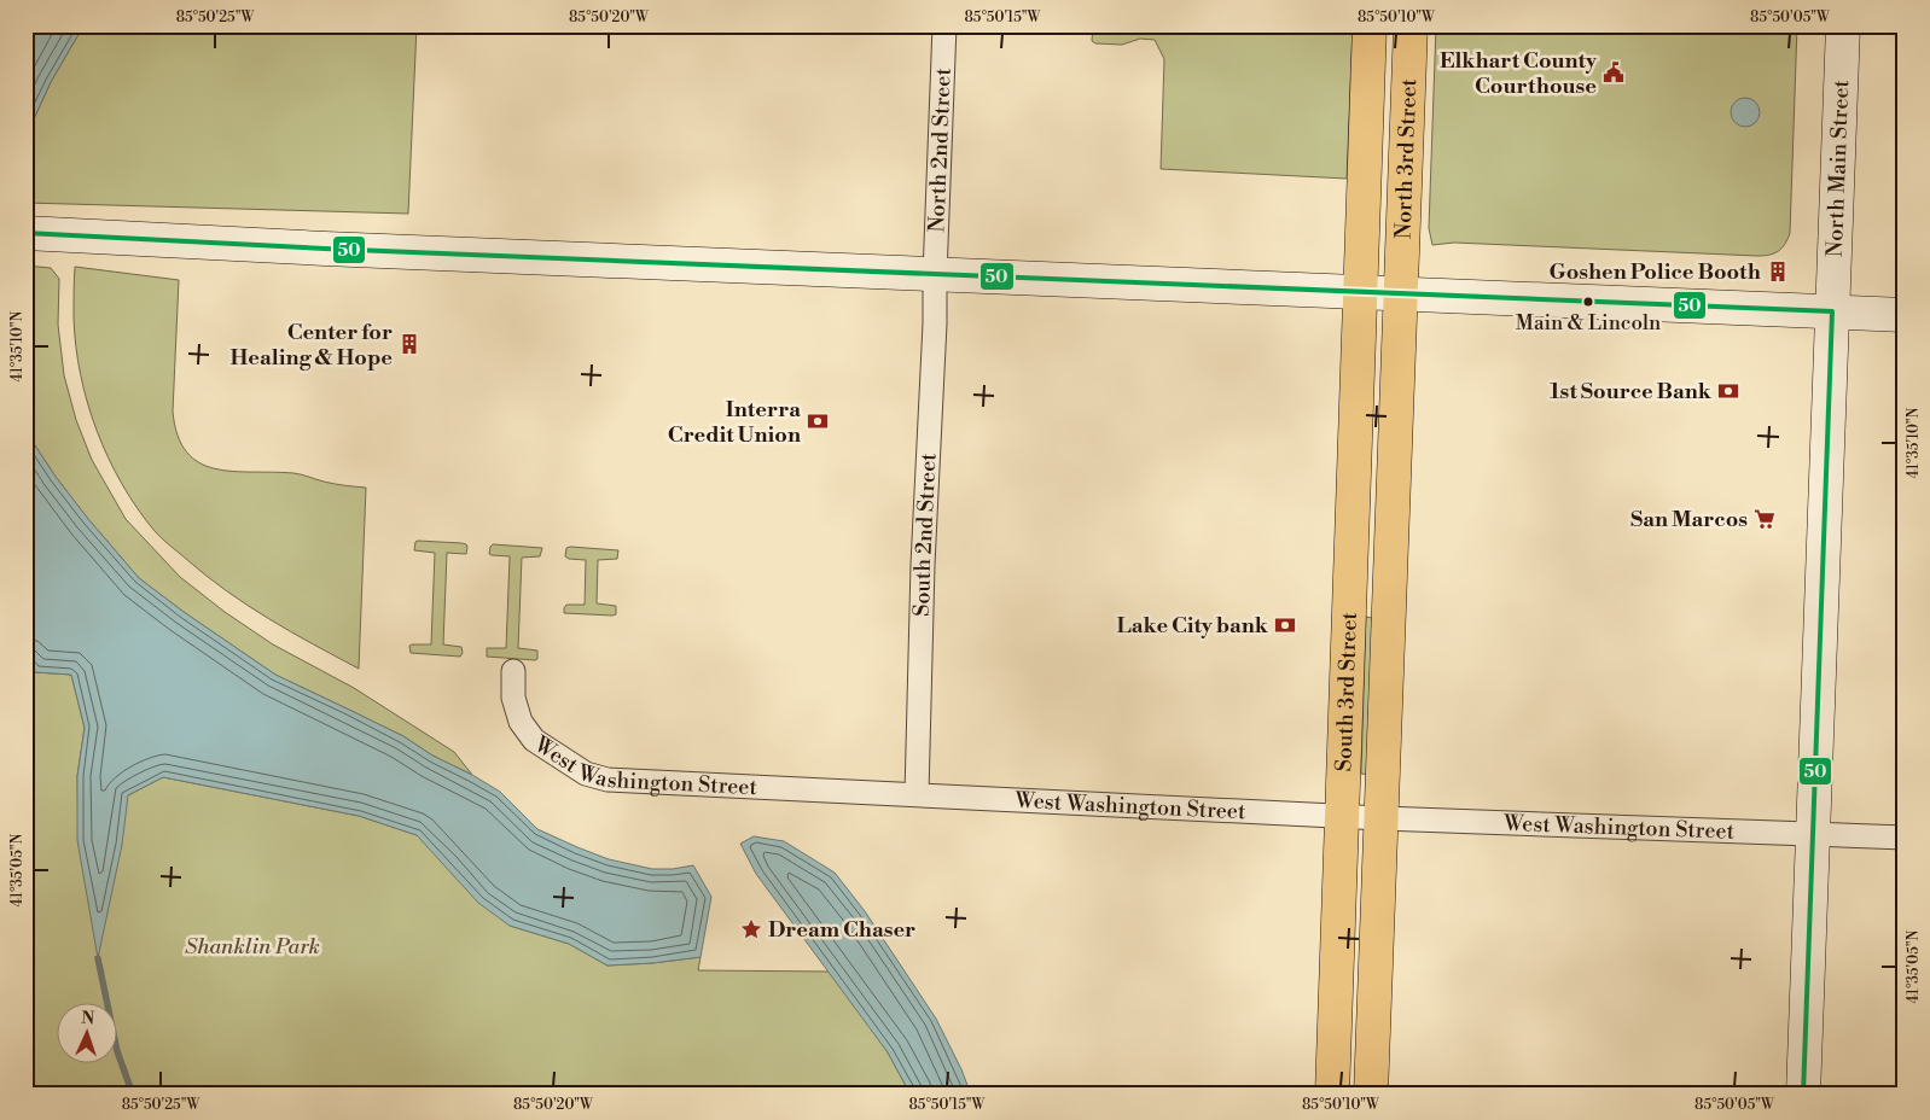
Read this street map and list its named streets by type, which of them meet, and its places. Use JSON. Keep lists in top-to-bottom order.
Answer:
{
  "streets": {
    "main road": ["North 3rd Street", "South 3rd Street"],
    "street": [
      "North 2nd Street",
      "North Main Street",
      "South 2nd Street",
      "West Washington Street"
    ]
  },
  "crossings": [
    ["North 2nd Street", "South 2nd Street"],
    ["North 3rd Street", "South 3rd Street"],
    ["North Main Street", "West Washington Street"],
    ["South 2nd Street", "West Washington Street"],
    ["South 3rd Street", "West Washington Street"]
  ],
  "parks": ["Shanklin Park"],
  "places": {
    "public building": ["Elkhart County Courthouse"],
    "building": ["Goshen Police Booth", "Center for Healing & Hope"],
    "other": ["Main & Lincoln"],
    "bank": ["1st Source Bank", "Interra Credit Union", "Lake City bank"],
    "supermarket": ["San Marcos"],
    "place": ["Dream Chaser"]
  },
  "lines": ["transit line 50"],
  "north": "top",
  "coordinates": [
    "85°50'25\"W",
    "85°50'20\"W",
    "85°50'15\"W",
    "85°50'10\"W",
    "85°50'05\"W",
    "41°35'10\"N",
    "41°35'05\"N"
  ]
}
